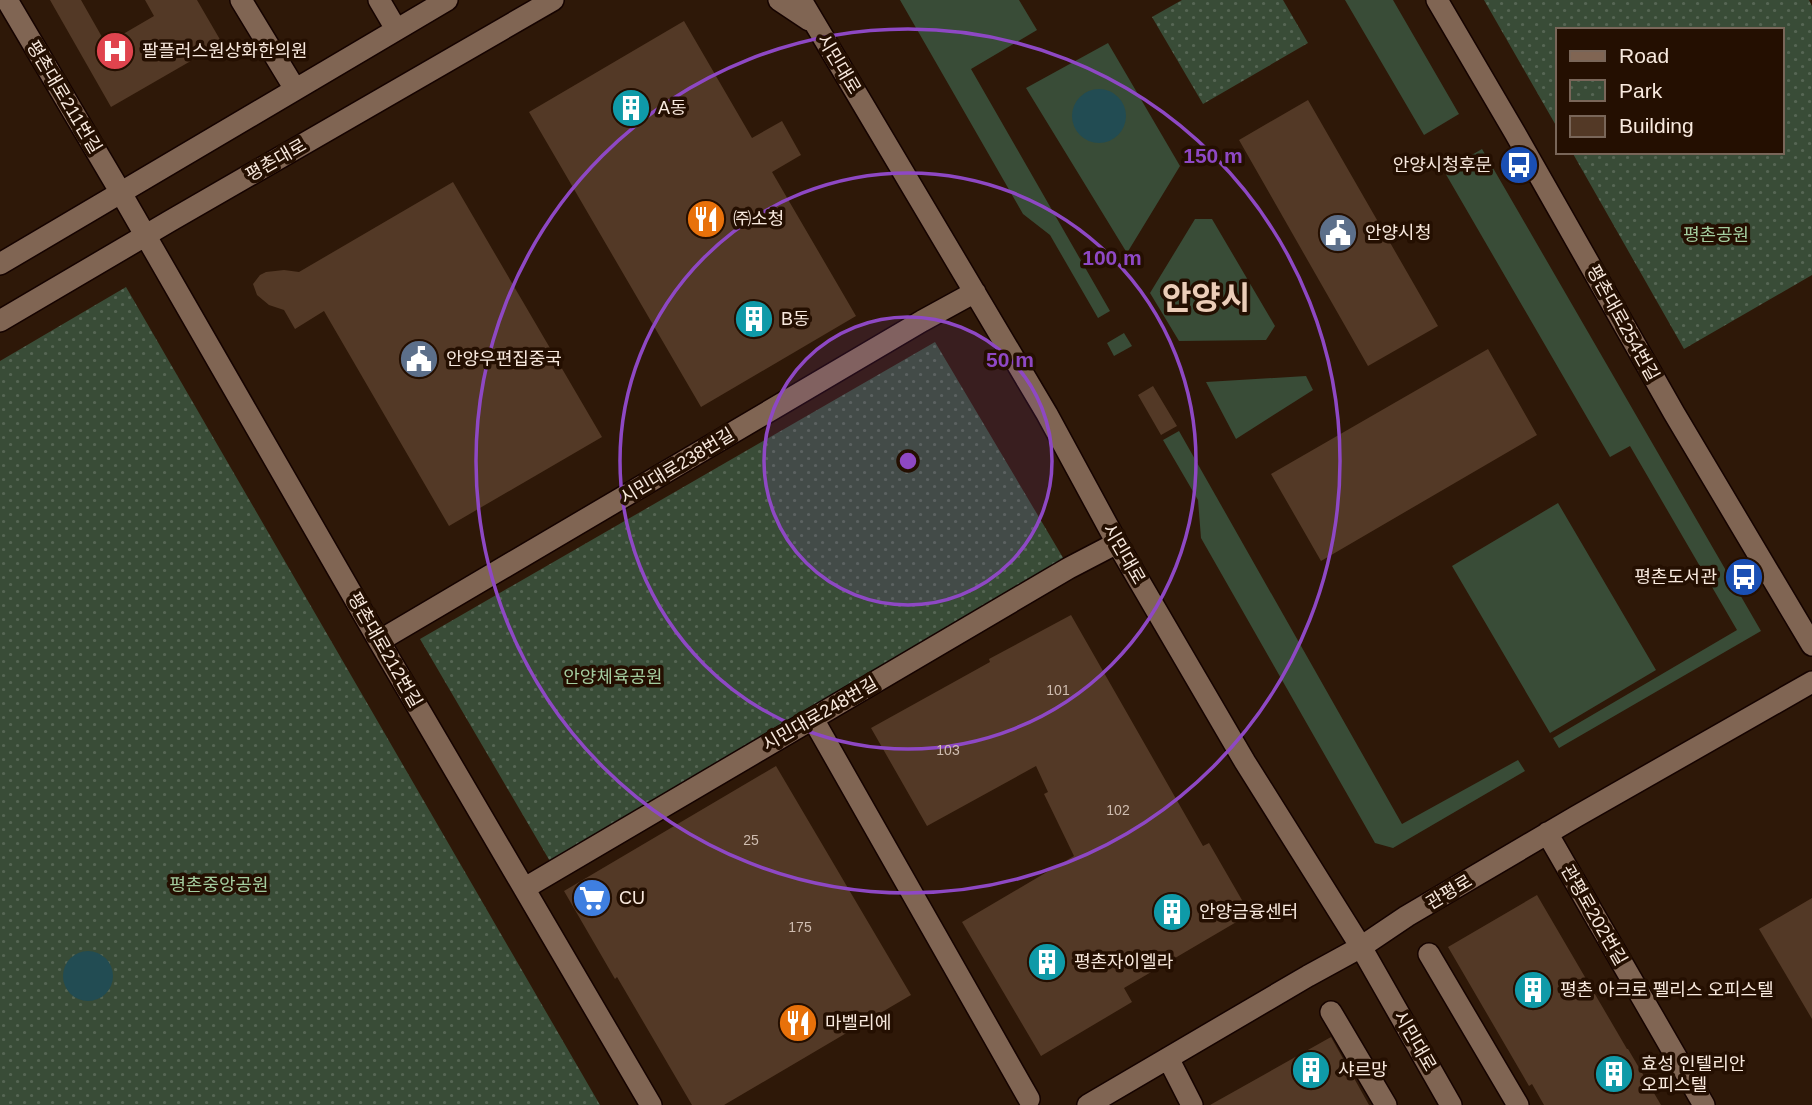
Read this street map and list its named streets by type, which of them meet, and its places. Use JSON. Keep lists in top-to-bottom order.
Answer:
{
  "streets": {
    "street": [
      "시민대로",
      "평촌대로211번길",
      "평촌대로",
      "평촌대로254번길",
      "시민대로238번길",
      "평촌대로212번길",
      "시민대로248번길",
      "관평로",
      "관평로202번길"
    ]
  },
  "crossings": [
    ["시민대로", "시민대로238번길"],
    ["시민대로", "시민대로248번길"],
    ["시민대로", "관평로"],
    ["평촌대로211번길", "평촌대로212번길"],
    ["평촌대로", "평촌대로212번길"],
    ["시민대로238번길", "평촌대로212번길"],
    ["평촌대로212번길", "시민대로248번길"],
    ["관평로", "관평로202번길"]
  ],
  "districts": ["안양시"],
  "parks": ["평촌공원", "안양체육공원", "평촌중앙공원"],
  "places": {
    "hospital": ["팔플러스원상화한의원"],
    "building": [
      "A동",
      "B동",
      "안양금융센터",
      "평촌자이엘라",
      "평촌 아크로 펠리스 오피스텔",
      "샤르망",
      "효성 인텔리안 오피스텔"
    ],
    "bus stop": ["안양시청후문", "평촌도서관"],
    "restaurant": ["㈜소청", "마벨리에"],
    "public building": ["안양시청", "안양우편집중국"],
    "supermarket": ["CU"]
  },
  "house_numbers": [
    "101",
    "103",
    "102",
    "25",
    "175"
  ],
  "legend": ["Road", "Park", "Building"],
  "rings": ["150 m", "100 m", "50 m"]
}
